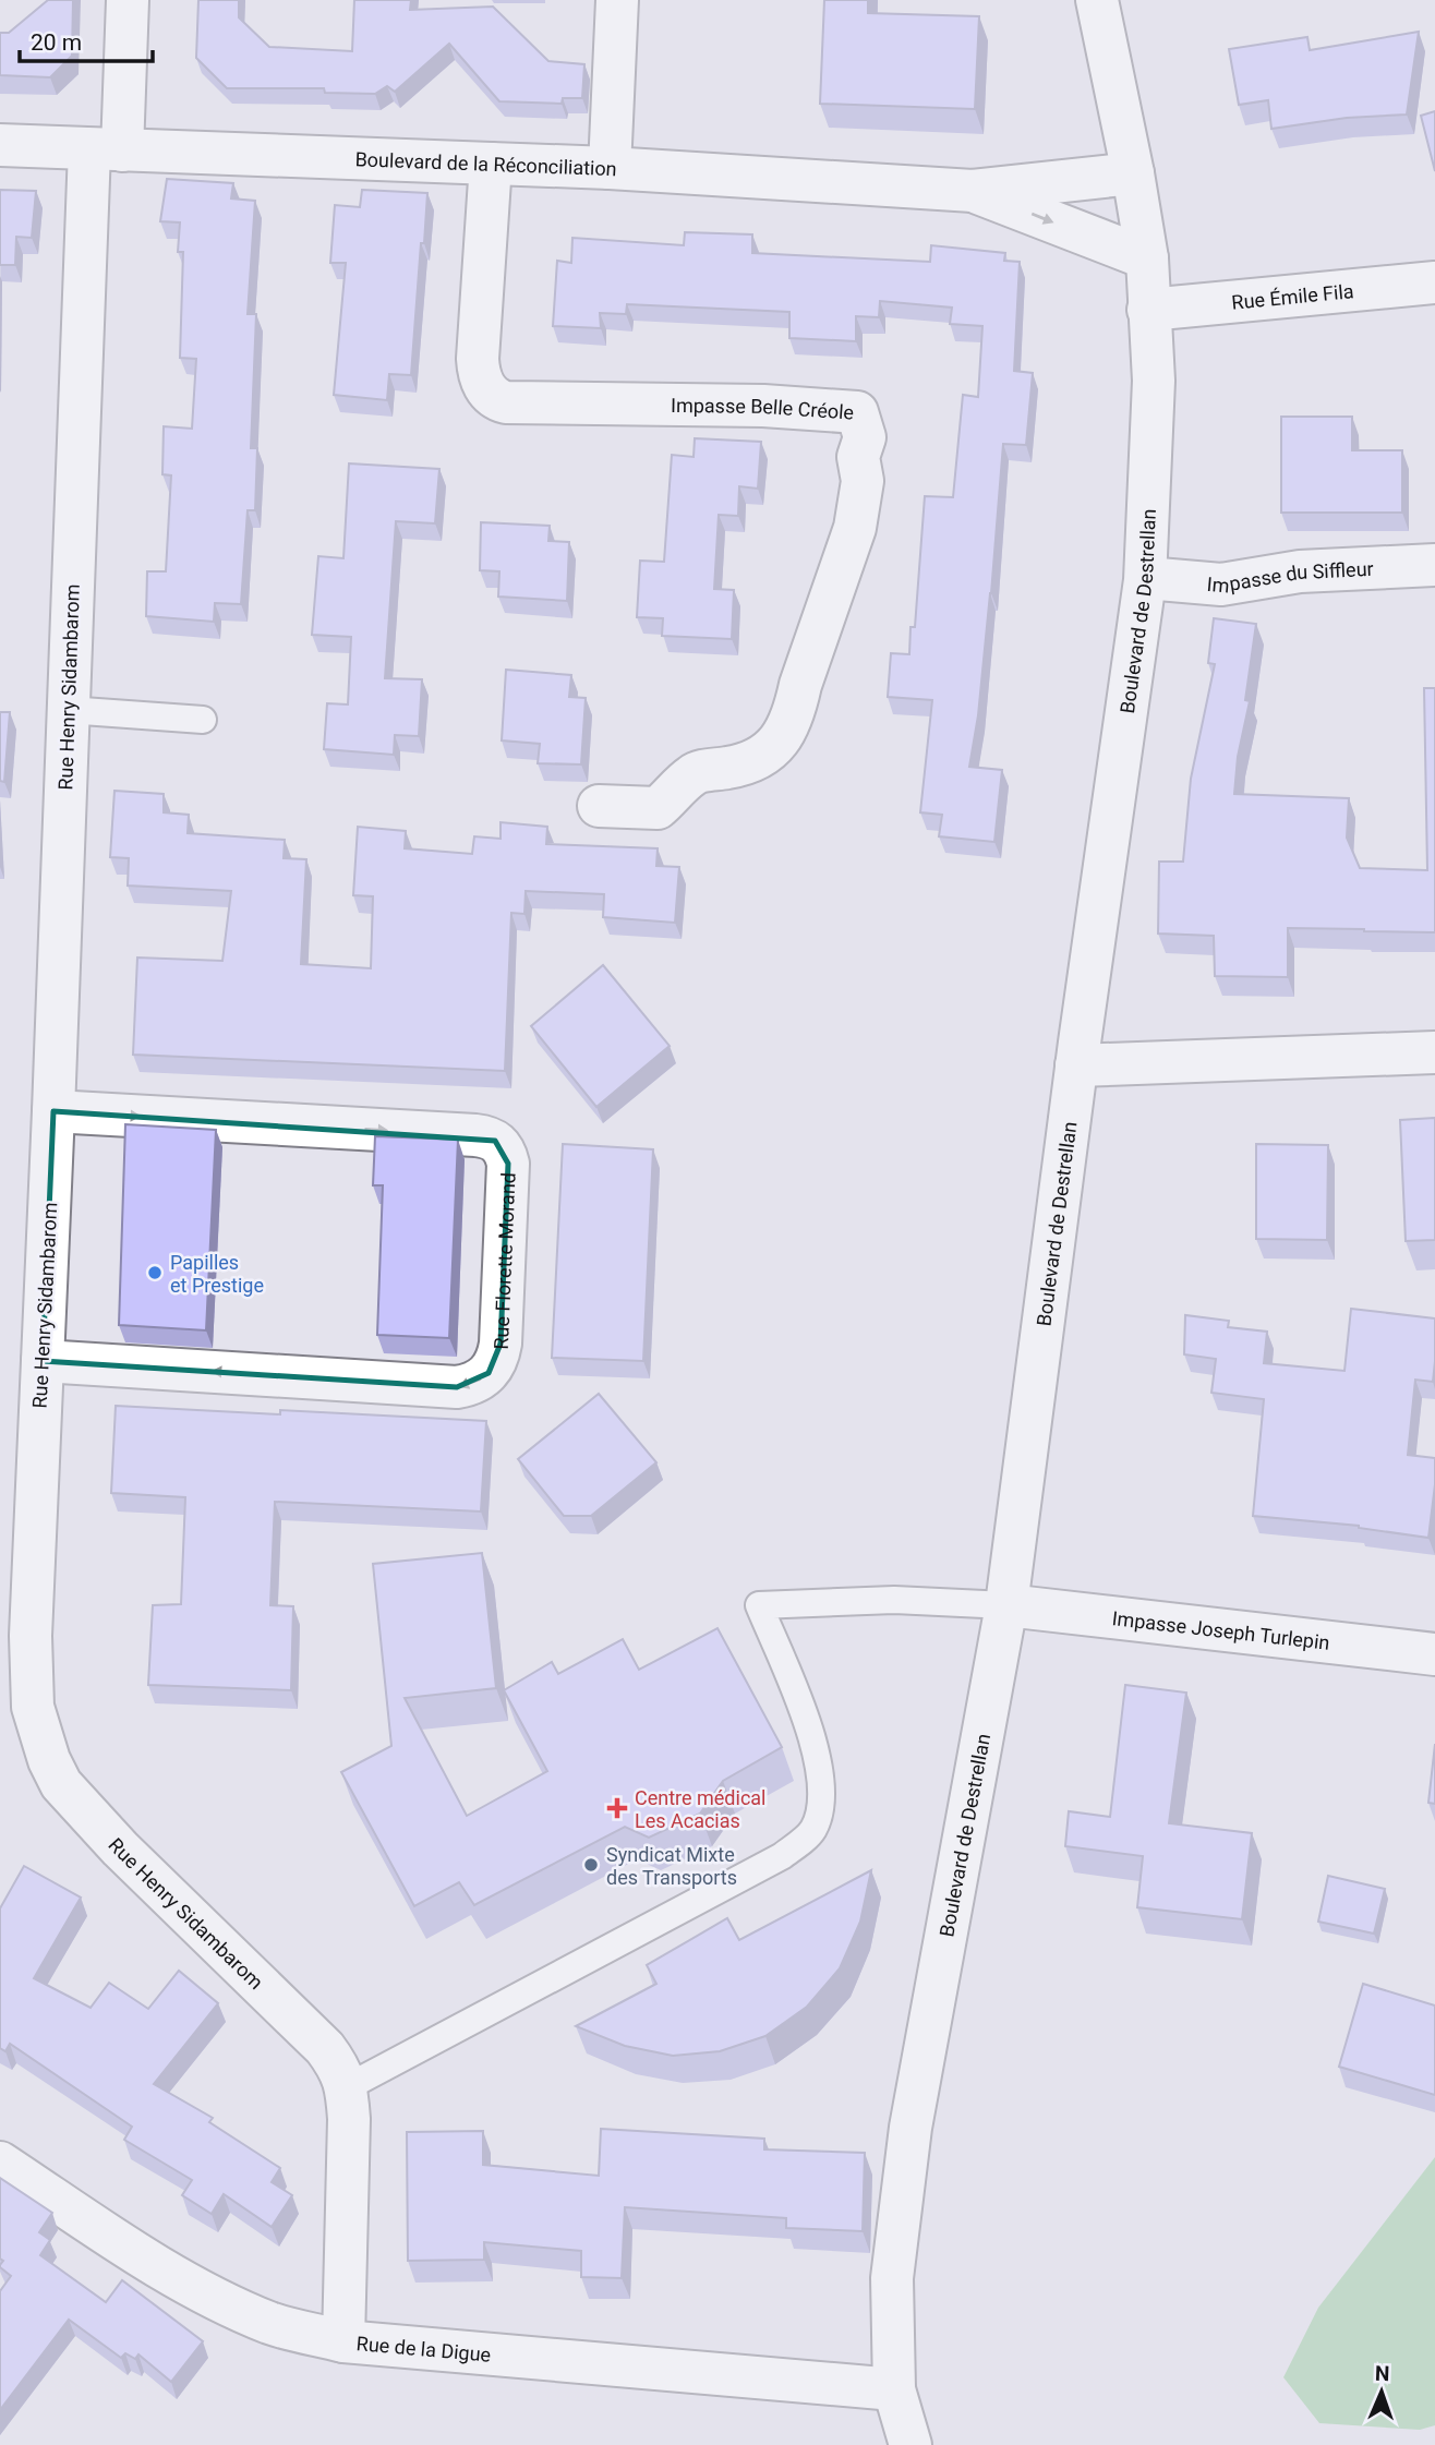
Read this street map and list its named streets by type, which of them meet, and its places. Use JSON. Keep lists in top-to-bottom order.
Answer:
{
  "streets": {
    "street": [
      "Boulevard de la Réconciliation",
      "Rue Émile Fila",
      "Impasse Belle Créole",
      "Impasse du Siffleur",
      "Boulevard de Destrellan",
      "Rue Henry Sidambarom",
      "Rue Florette Morand",
      "Impasse Joseph Turlepin",
      "Rue de la Digue"
    ]
  },
  "crossings": [
    ["Boulevard de la Réconciliation", "Impasse Belle Créole"],
    ["Boulevard de la Réconciliation", "Boulevard de Destrellan"],
    ["Boulevard de la Réconciliation", "Rue Henry Sidambarom"],
    ["Rue Émile Fila", "Boulevard de Destrellan"],
    ["Impasse du Siffleur", "Boulevard de Destrellan"],
    ["Boulevard de Destrellan", "Impasse Joseph Turlepin"],
    ["Boulevard de Destrellan", "Rue de la Digue"],
    ["Rue Henry Sidambarom", "Rue Florette Morand"],
    ["Rue Henry Sidambarom", "Rue de la Digue"]
  ],
  "places": {
    "other": ["Papilles et Prestige", "Syndicat Mixte des Transports"],
    "health": ["Centre médical Les Acacias"]
  },
  "scale_bar": "20 m",
  "north": "top"
}
